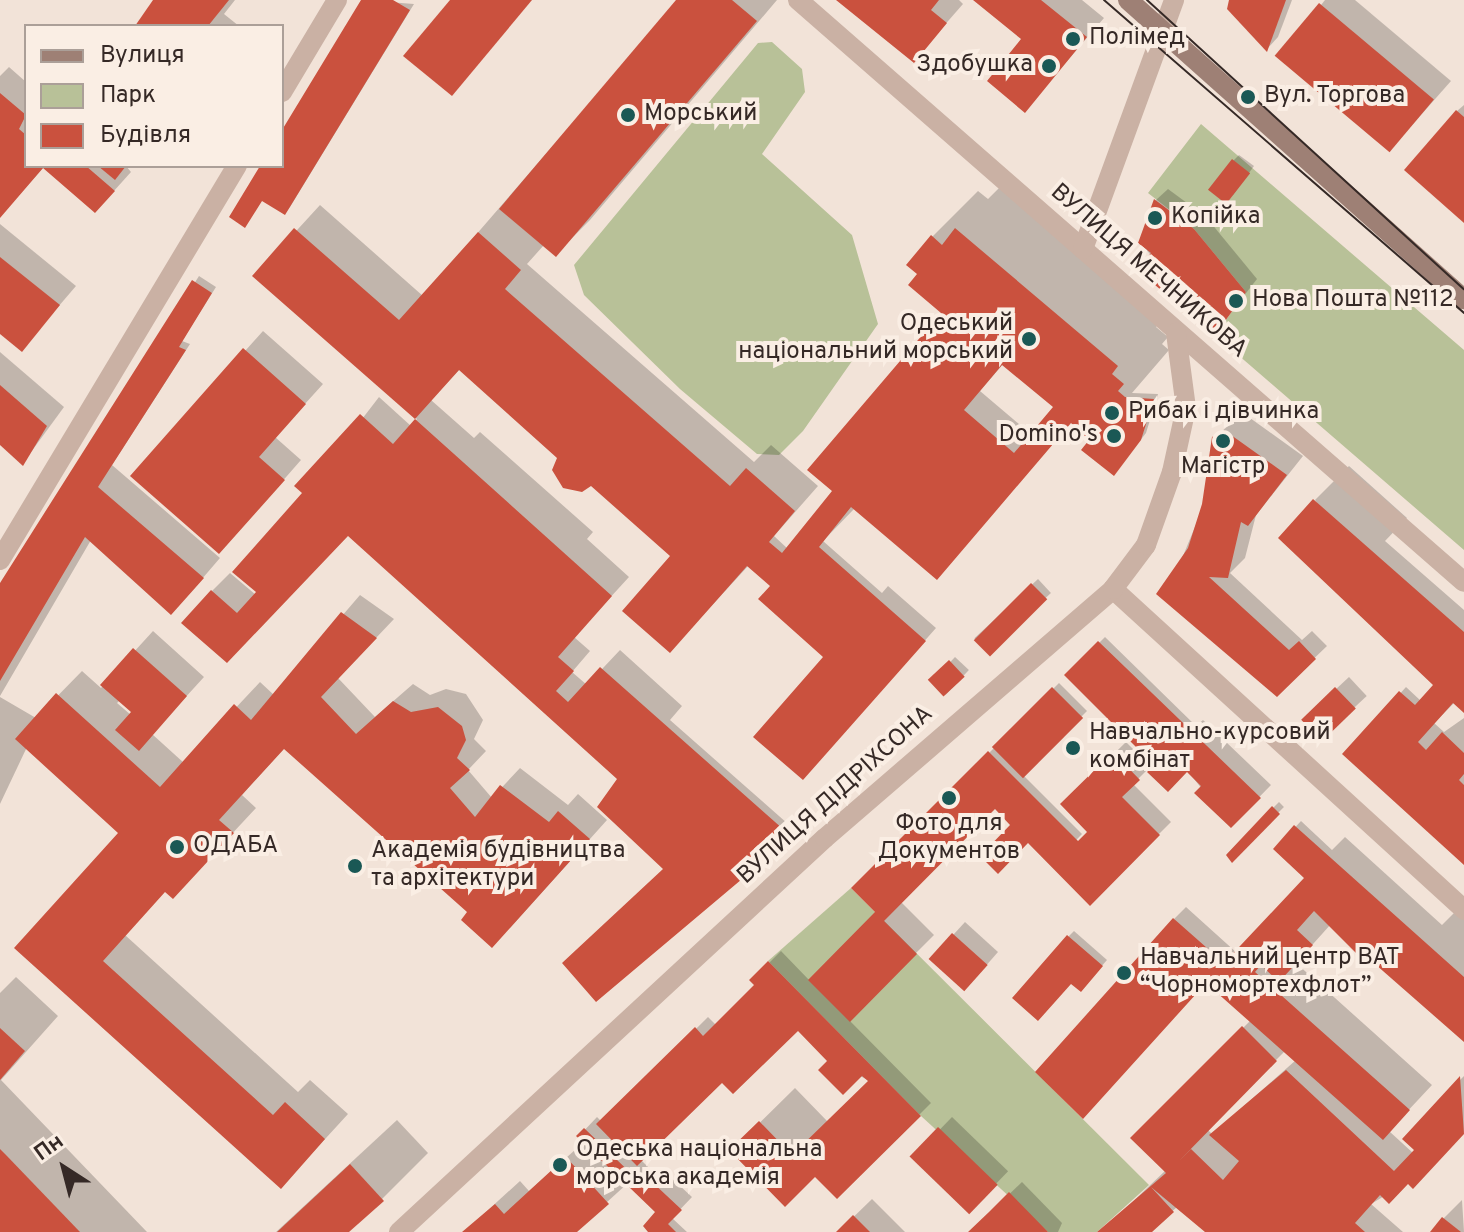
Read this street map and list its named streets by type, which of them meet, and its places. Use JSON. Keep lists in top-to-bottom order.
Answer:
{
  "streets": {
    "street": ["ВУЛИЦЯ МЕЧНИКОВА", "ВУЛИЦЯ ДІДРІХСОНА"]
  },
  "crossings": [
    ["ВУЛИЦЯ МЕЧНИКОВА", "ВУЛИЦЯ ДІДРІХСОНА"]
  ],
  "places": [
    "Полімед",
    "Здобушка",
    "Вул. Торгова",
    "Морський",
    "Копiйка",
    "Нова Пошта №112",
    "Одеський національний морський",
    "Рибак і дівчинка",
    "Domino's",
    "Магiстр",
    "Навчально-курсовий комбінат",
    "Фото для Документов",
    "ОДАБА",
    "Академія будівництва та архітектури",
    "Навчальний центр ВАТ “Чорномортехфлот”",
    "Одеська національна морська академія"
  ],
  "legend": ["Вулиця", "Парк", "Будівля"],
  "north": "top left"
}
